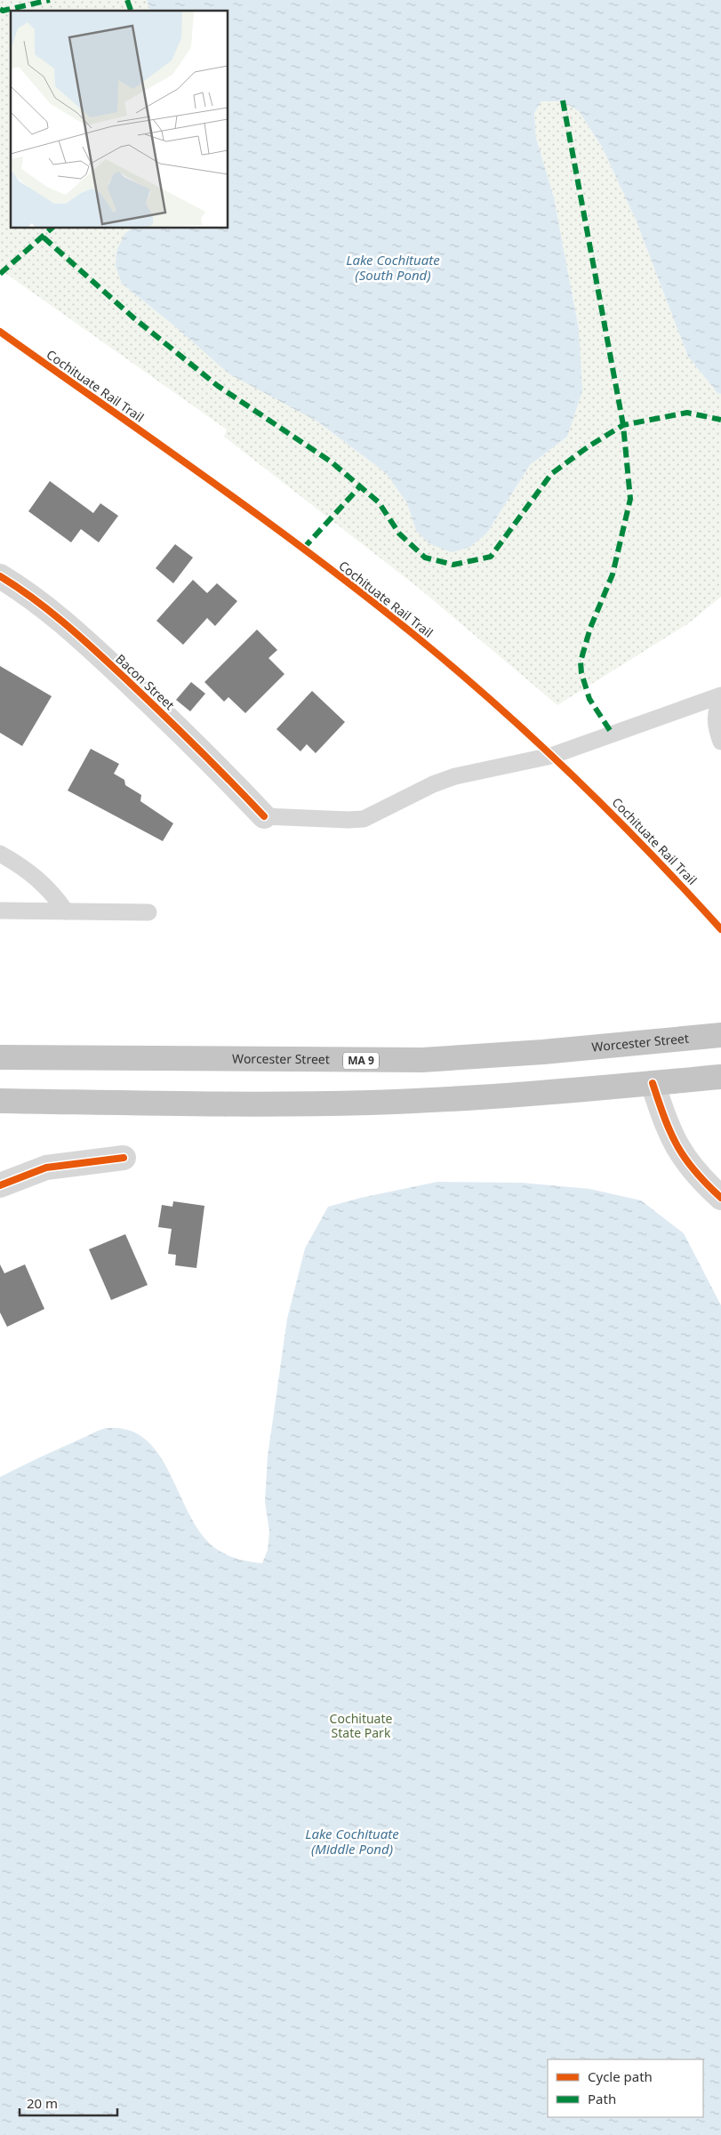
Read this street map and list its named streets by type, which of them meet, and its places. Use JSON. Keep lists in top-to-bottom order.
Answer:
{
  "streets": {
    "highway": ["Worcester Street", "MA 9"],
    "street": ["Bacon Street"],
    "cycle path": ["Cochituate Rail Trail"]
  },
  "water": ["Lake Cochituate (South Pond)", "Lake Cochituate (Middle Pond)"],
  "parks": ["Cochituate State Park"],
  "legend": ["Cycle path", "Path"],
  "scale_bar": "20 m"
}
